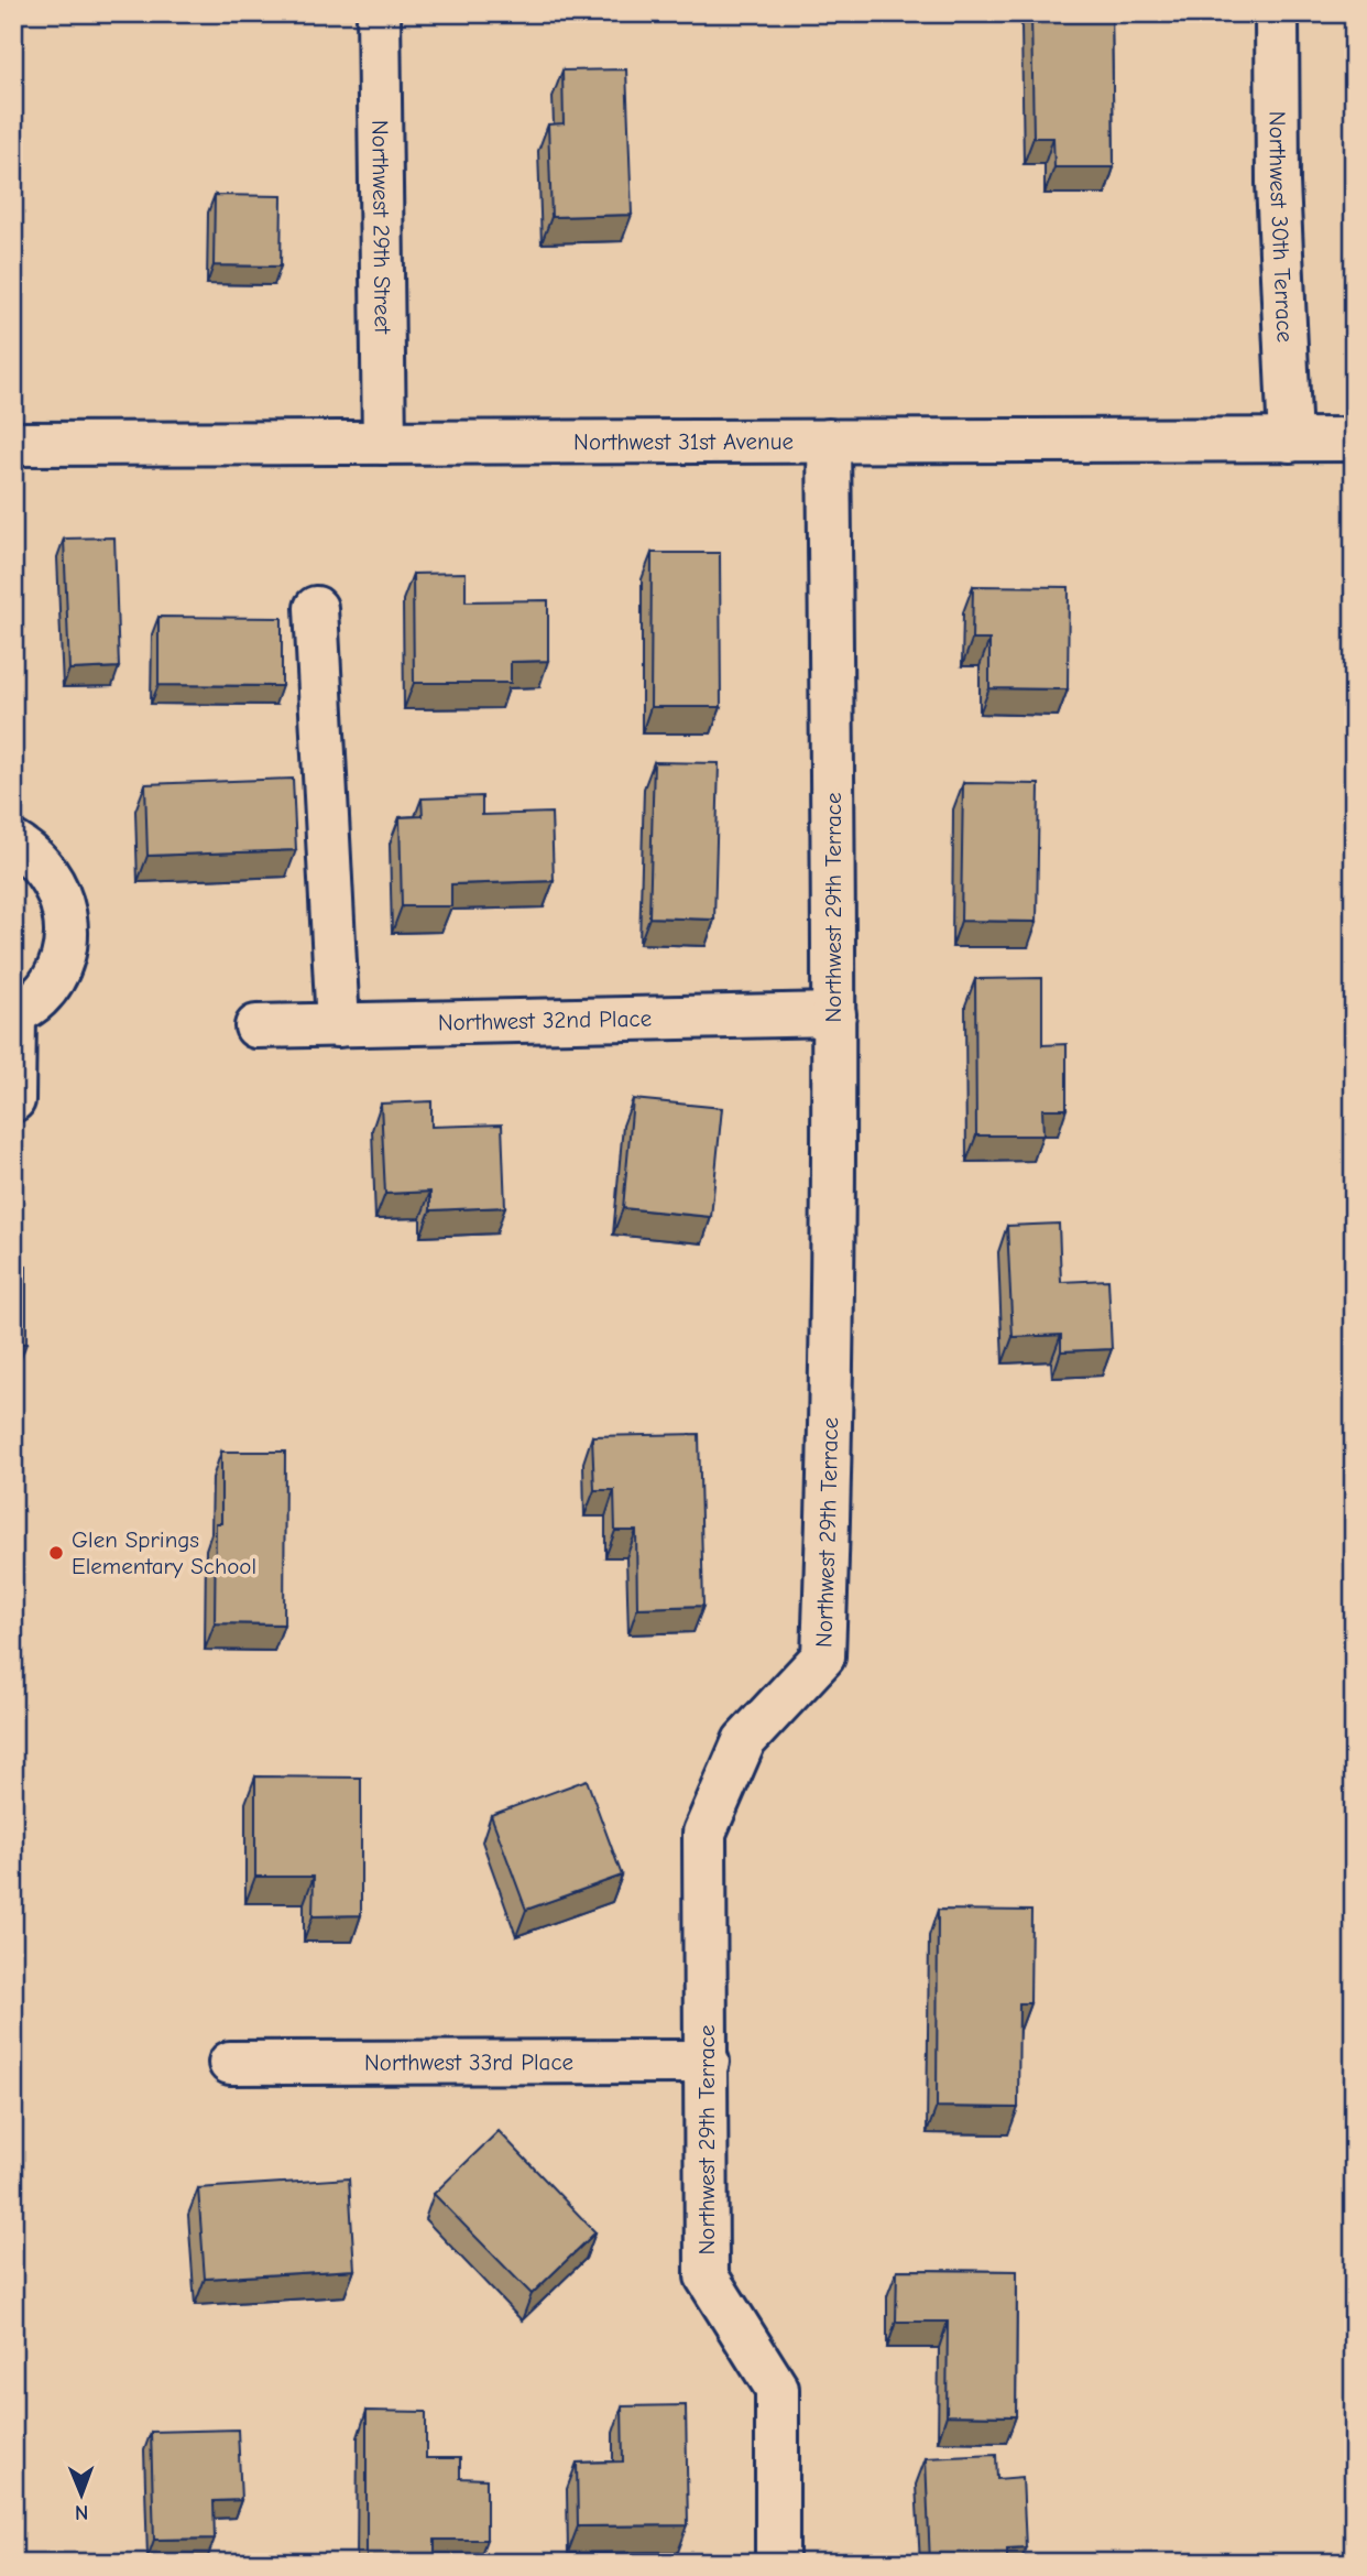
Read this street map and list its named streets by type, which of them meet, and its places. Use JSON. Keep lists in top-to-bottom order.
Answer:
{
  "streets": {
    "street": [
      "Northwest 30th Terrace",
      "Northwest 29th Street",
      "Northwest 31st Avenue",
      "Northwest 29th Terrace",
      "Northwest 32nd Place",
      "Northwest 33rd Place"
    ]
  },
  "crossings": [
    ["Northwest 30th Terrace", "Northwest 31st Avenue"],
    ["Northwest 29th Street", "Northwest 31st Avenue"],
    ["Northwest 31st Avenue", "Northwest 29th Terrace"],
    ["Northwest 29th Terrace", "Northwest 32nd Place"],
    ["Northwest 29th Terrace", "Northwest 33rd Place"]
  ],
  "places": ["Glen Springs Elementary School"],
  "north": "bottom"
}
